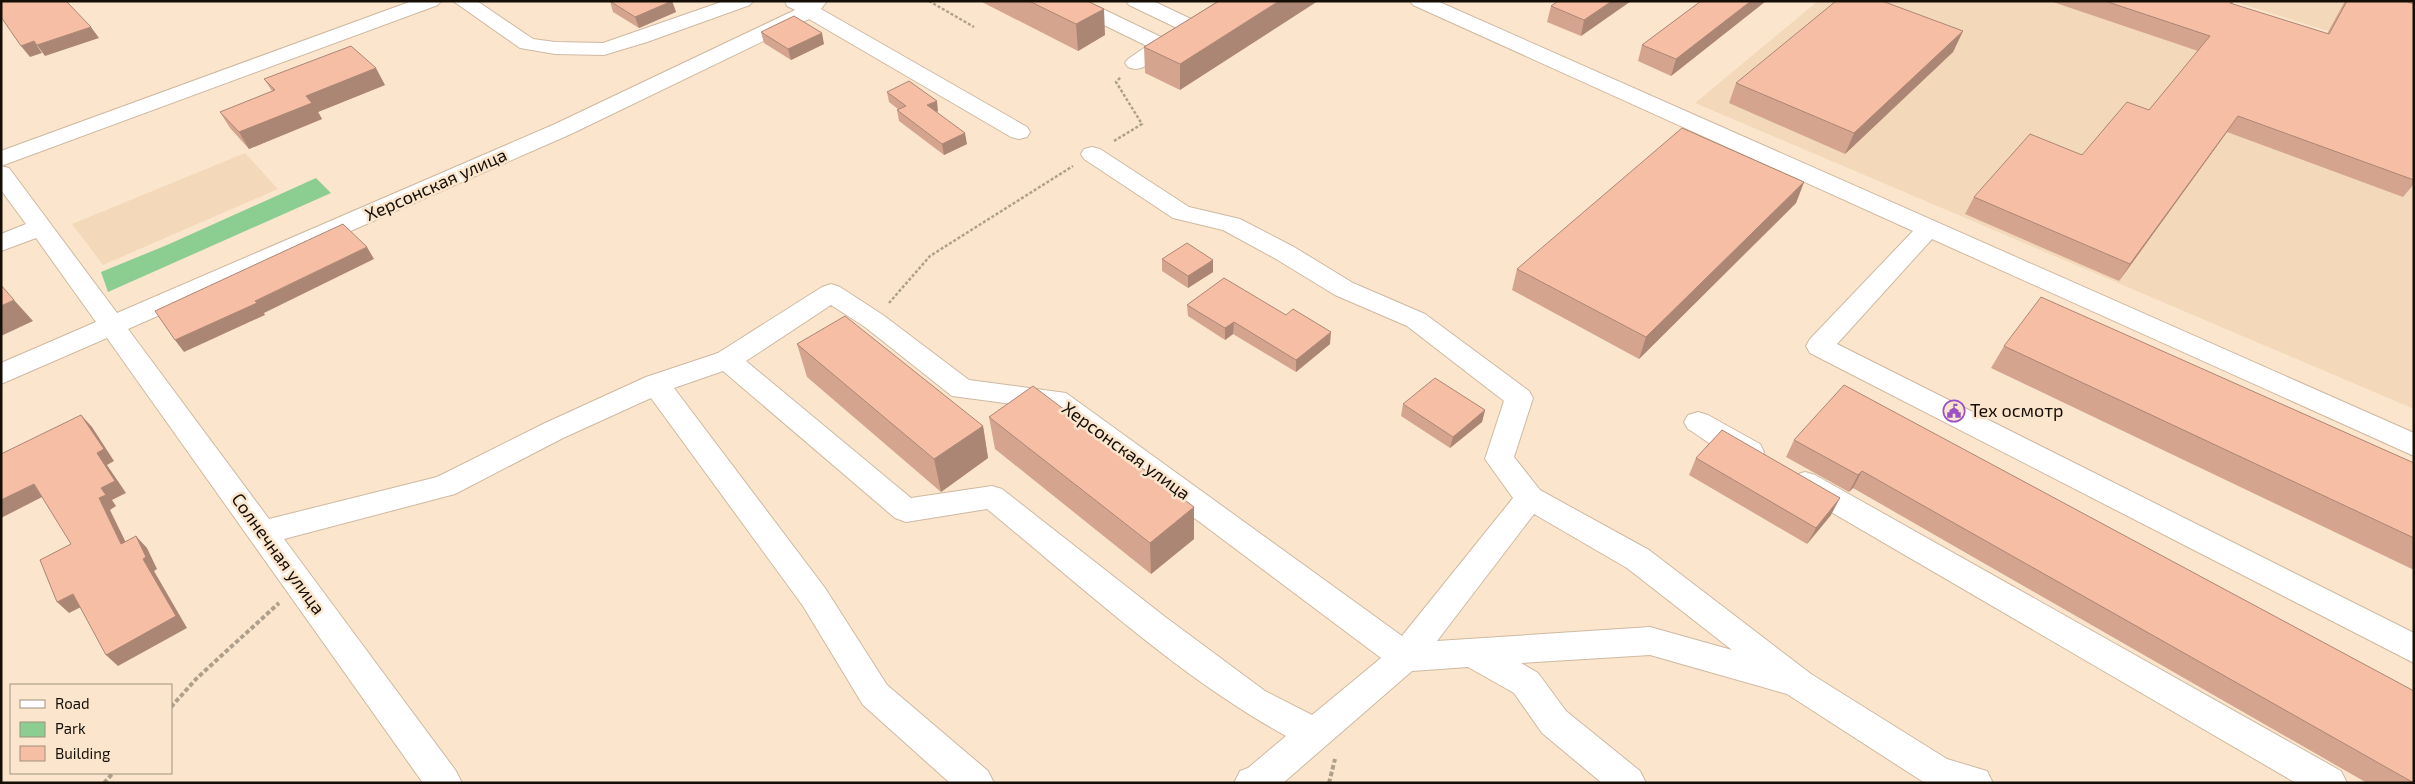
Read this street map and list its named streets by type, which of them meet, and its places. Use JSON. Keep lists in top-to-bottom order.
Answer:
{
  "streets": {
    "street": ["Херсонская улица", "Солнечная улица"]
  },
  "crossings": [
    ["Херсонская улица", "Солнечная улица"]
  ],
  "places": {
    "public building": ["Тех осмотр"]
  },
  "legend": ["Road", "Park", "Building"]
}
